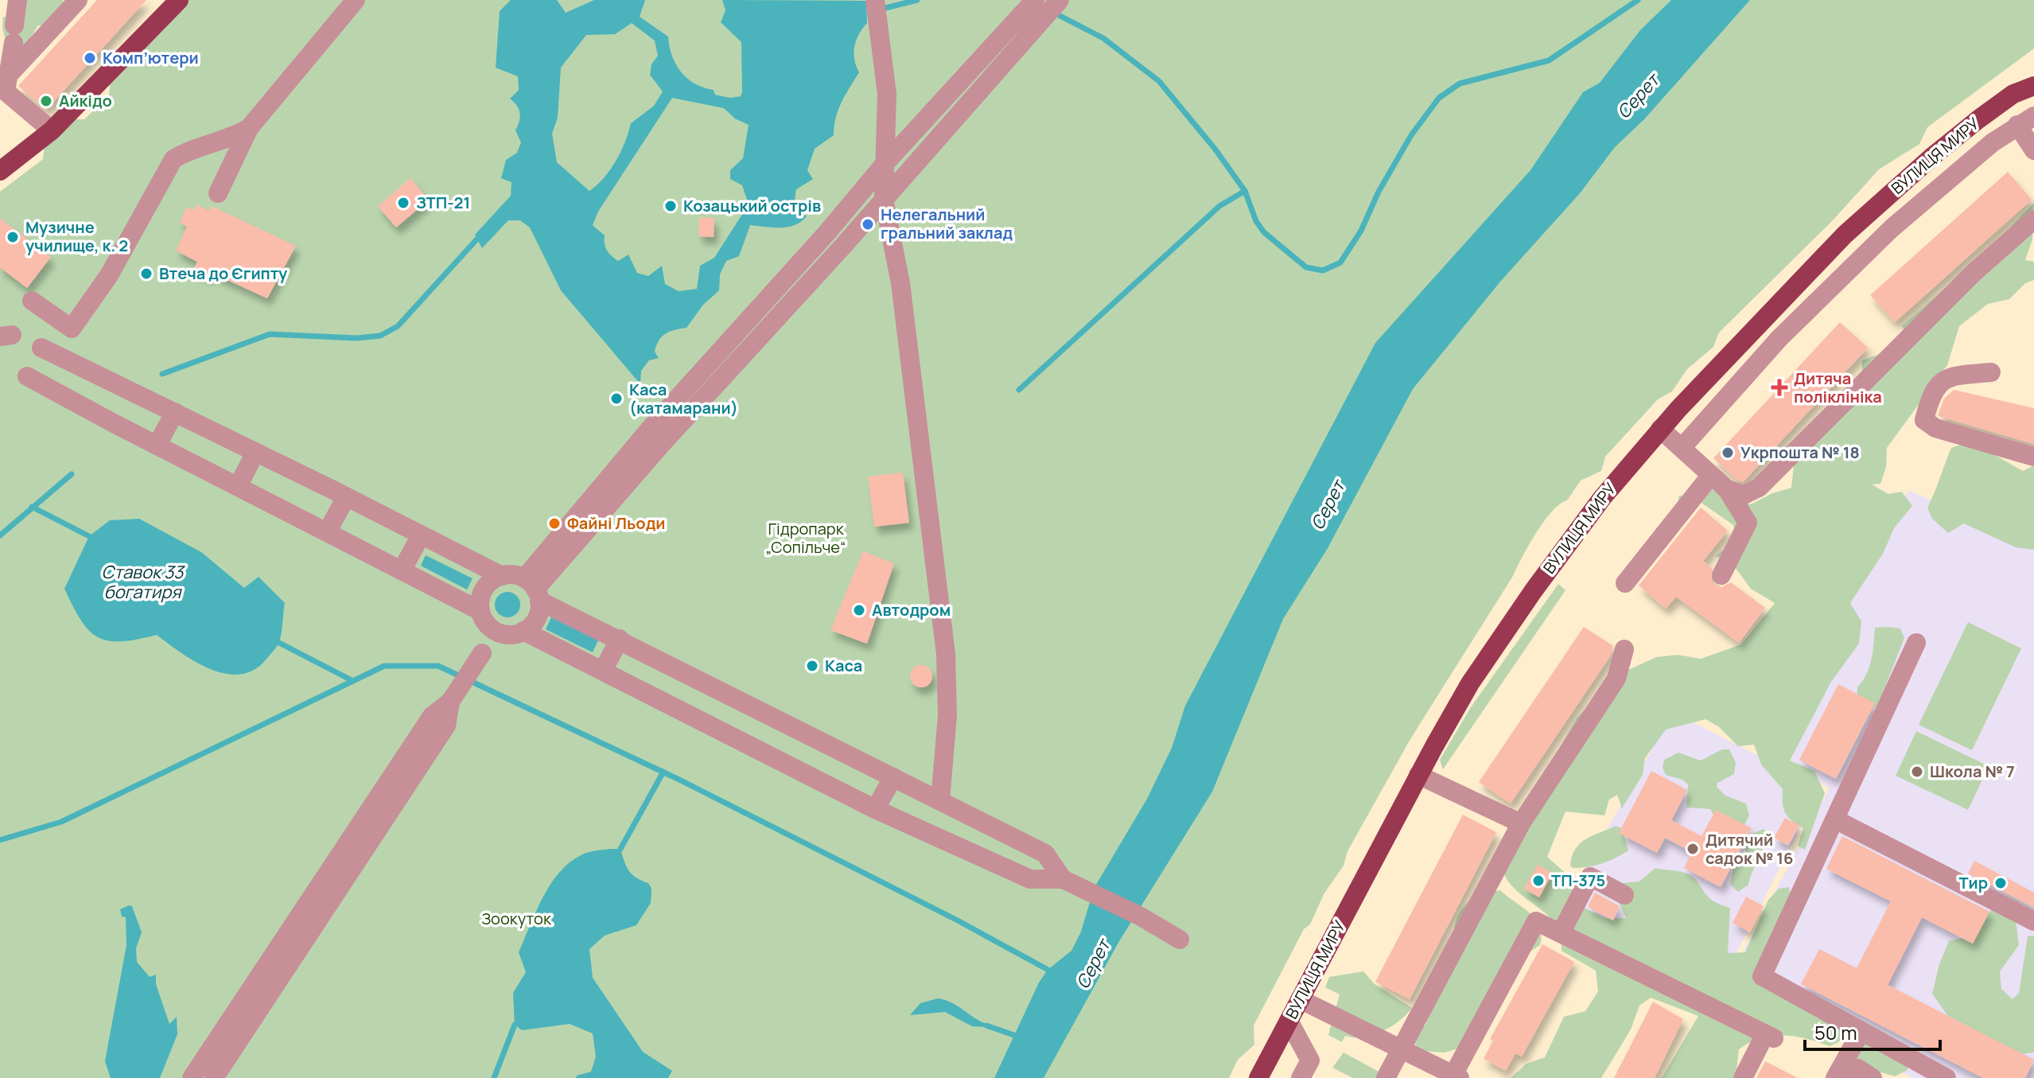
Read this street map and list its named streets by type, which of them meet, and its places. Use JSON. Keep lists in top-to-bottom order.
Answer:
{
  "streets": {
    "main road": ["ВУЛИЦЯ МИРУ"]
  },
  "water": ["Серет", "Ставок 33 богатиря"],
  "parks": ["Гідропарк „Сопільче“", "Зоокуток"],
  "places": {
    "other": [
      "Комп’ютери",
      "Айкідо",
      "ЗТП-21",
      "Козацький острів",
      "Нелегальний гральний заклад",
      "Музичне училище, к. 2",
      "Втеча до Єгипту",
      "Каса (катамарани)",
      "Укрпошта № 18",
      "Файні Льоди",
      "Автодром",
      "Каса",
      "Школа № 7",
      "Дитячий садок № 16",
      "ТП-375",
      "Тир"
    ],
    "health": ["Дитяча поліклініка"]
  },
  "scale_bar": "50 m"
}
